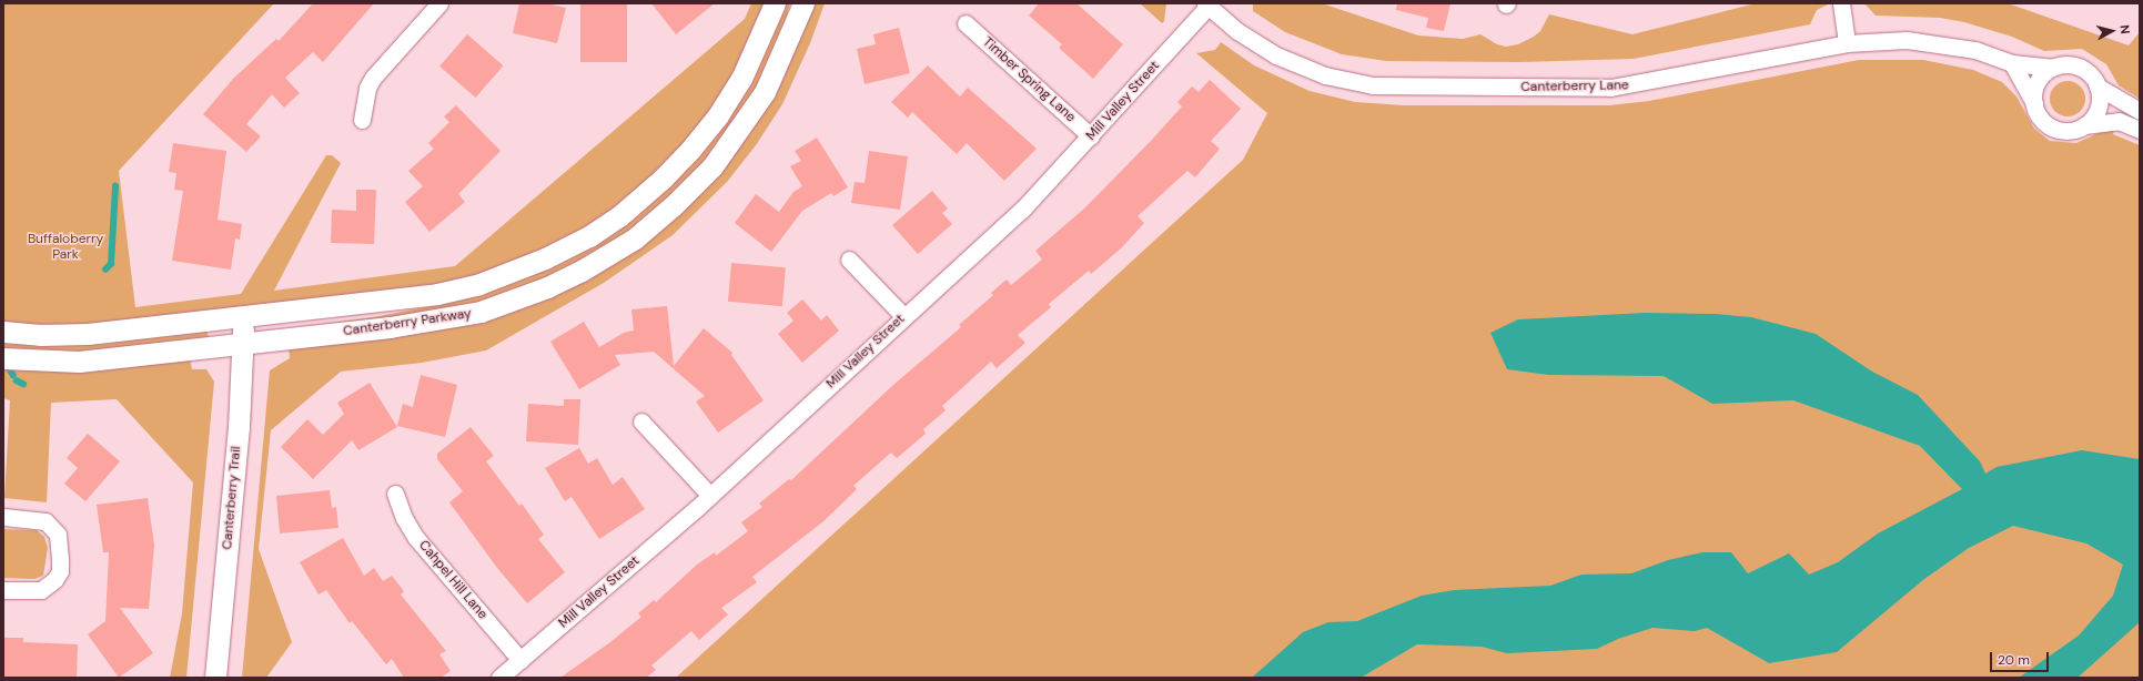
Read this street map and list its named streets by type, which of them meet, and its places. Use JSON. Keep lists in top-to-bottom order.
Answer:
{
  "streets": {
    "street": [
      "Timber Spring Lane",
      "Canterberry Lane",
      "Mill Valley Street",
      "Canterberry Parkway",
      "Canterberry Trail",
      "Cahpel Hill Lane"
    ]
  },
  "crossings": [
    ["Timber Spring Lane", "Mill Valley Street"],
    ["Canterberry Lane", "Mill Valley Street"],
    ["Mill Valley Street", "Cahpel Hill Lane"],
    ["Canterberry Parkway", "Canterberry Trail"]
  ],
  "parks": ["Buffaloberry Park"],
  "scale_bar": "20 m",
  "north": "right"
}
